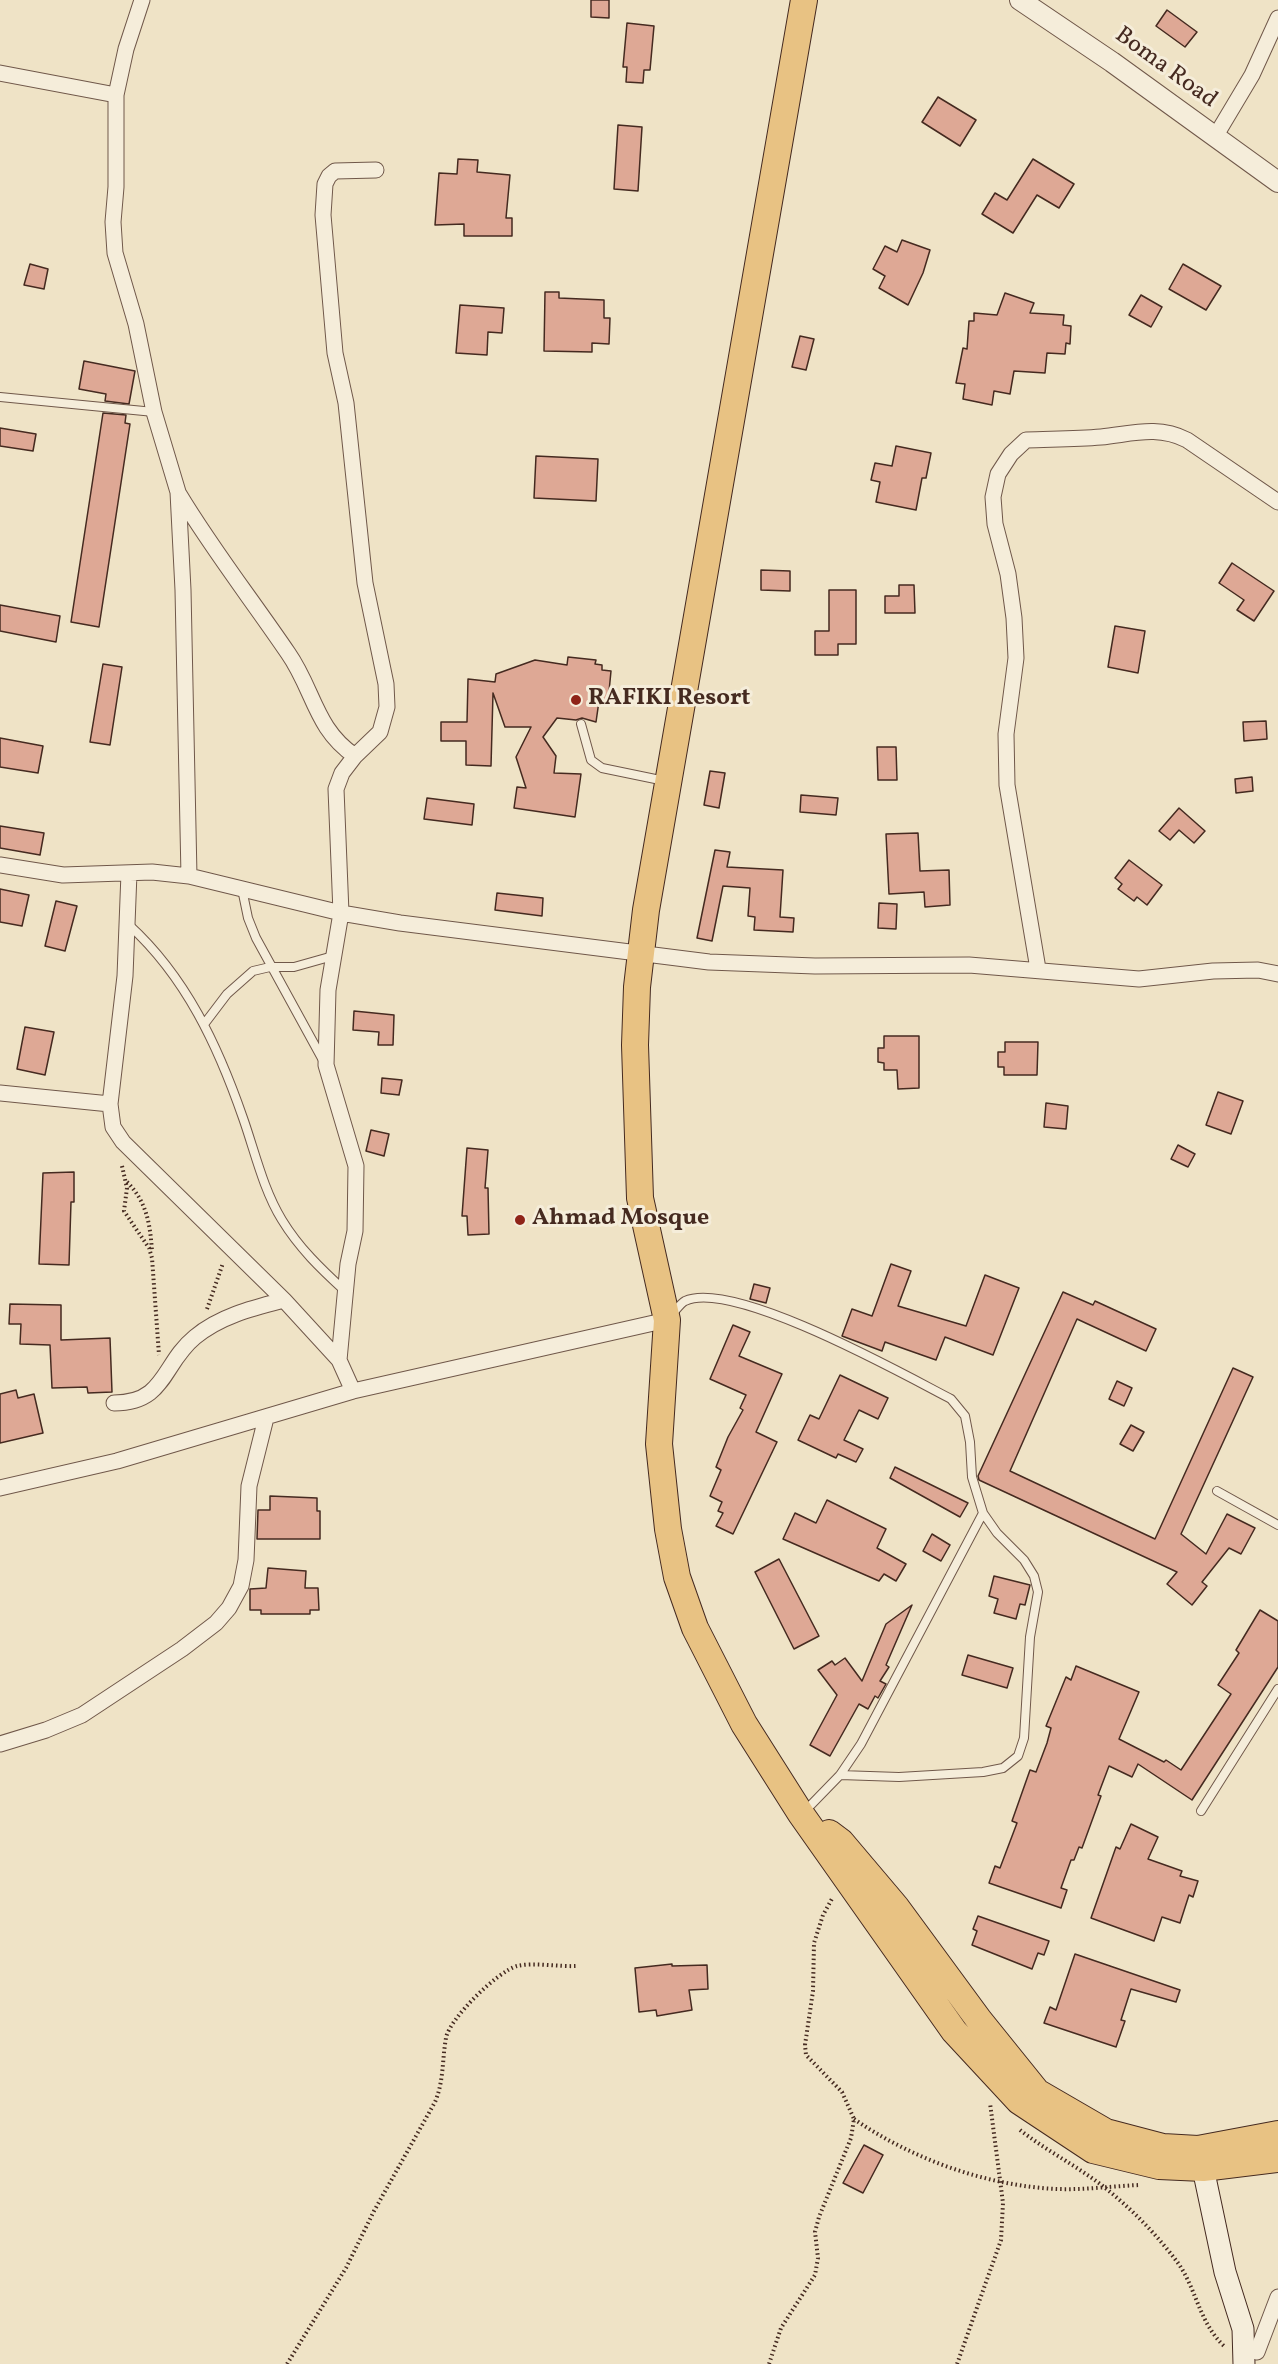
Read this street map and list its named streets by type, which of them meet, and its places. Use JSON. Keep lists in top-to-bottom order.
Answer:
{
  "streets": {
    "street": ["Boma Road"]
  },
  "places": ["RAFIKI Resort", "Ahmad Mosque"]
}
